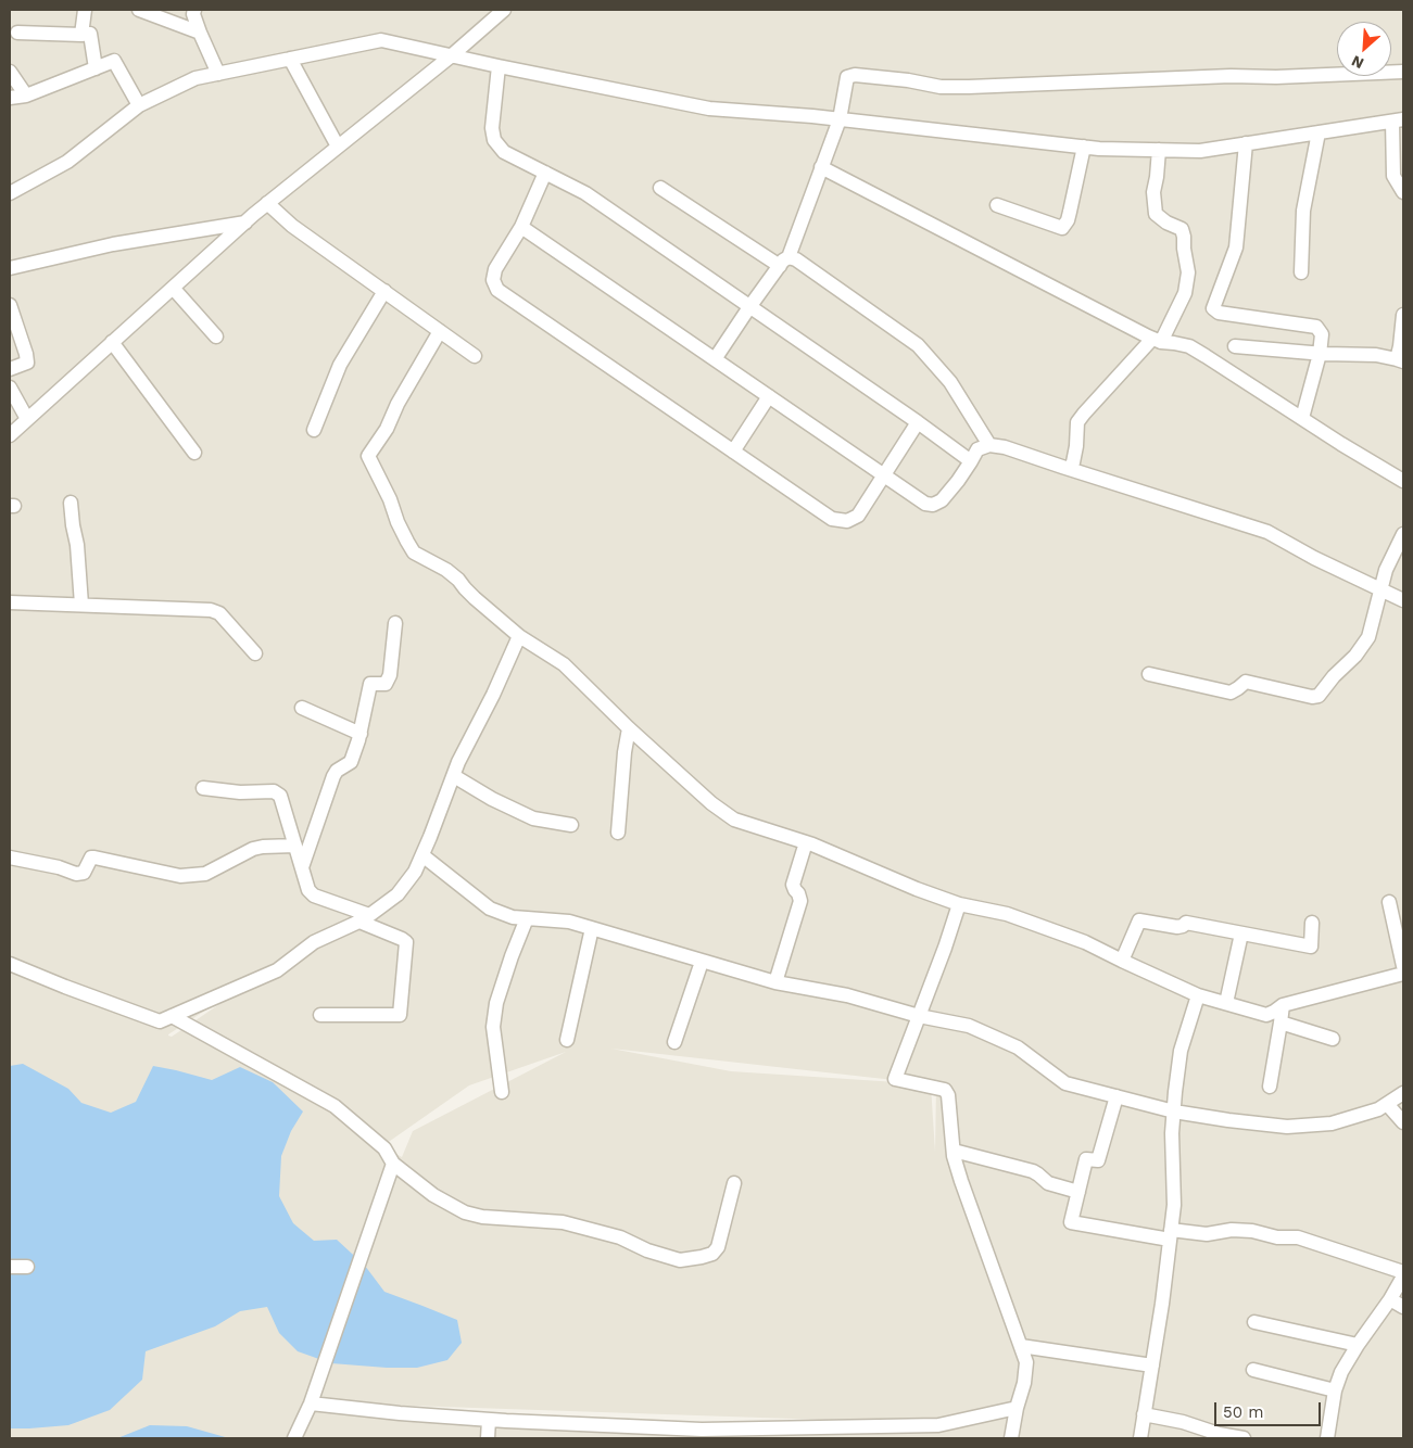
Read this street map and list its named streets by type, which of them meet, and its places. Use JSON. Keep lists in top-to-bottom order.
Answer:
{
  "scale_bar": "50 m",
  "north": "bottom left"
}
